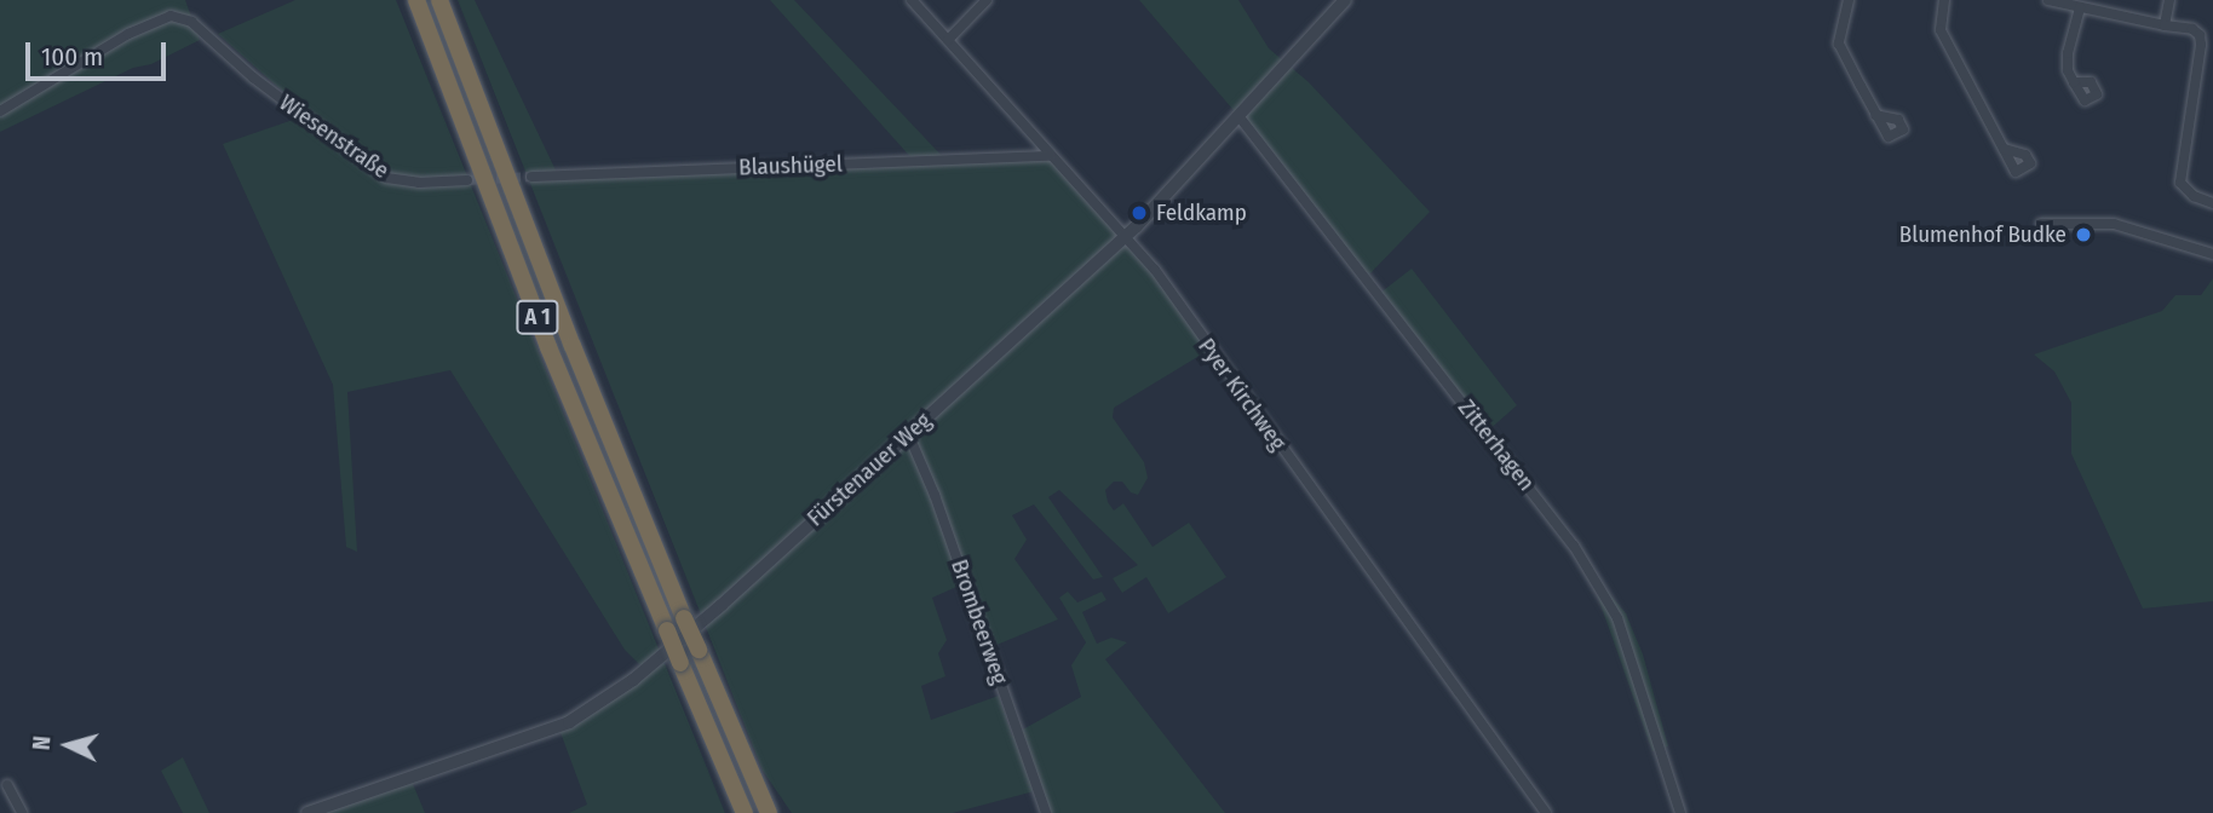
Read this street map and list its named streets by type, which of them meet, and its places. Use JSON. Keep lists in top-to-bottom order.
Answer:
{
  "streets": {
    "highway": ["A 1"],
    "street": [
      "Wiesenstraße",
      "Blaushügel",
      "Pyer Kirchweg",
      "Zitterhagen",
      "Fürstenauer Weg",
      "Brombeerweg"
    ]
  },
  "crossings": [
    ["Blaushügel", "Pyer Kirchweg"],
    ["Pyer Kirchweg", "Fürstenauer Weg"],
    ["Zitterhagen", "Fürstenauer Weg"],
    ["Fürstenauer Weg", "Brombeerweg"]
  ],
  "places": ["Feldkamp", "Blumenhof Budke"],
  "scale_bar": "100 m",
  "north": "left"
}
